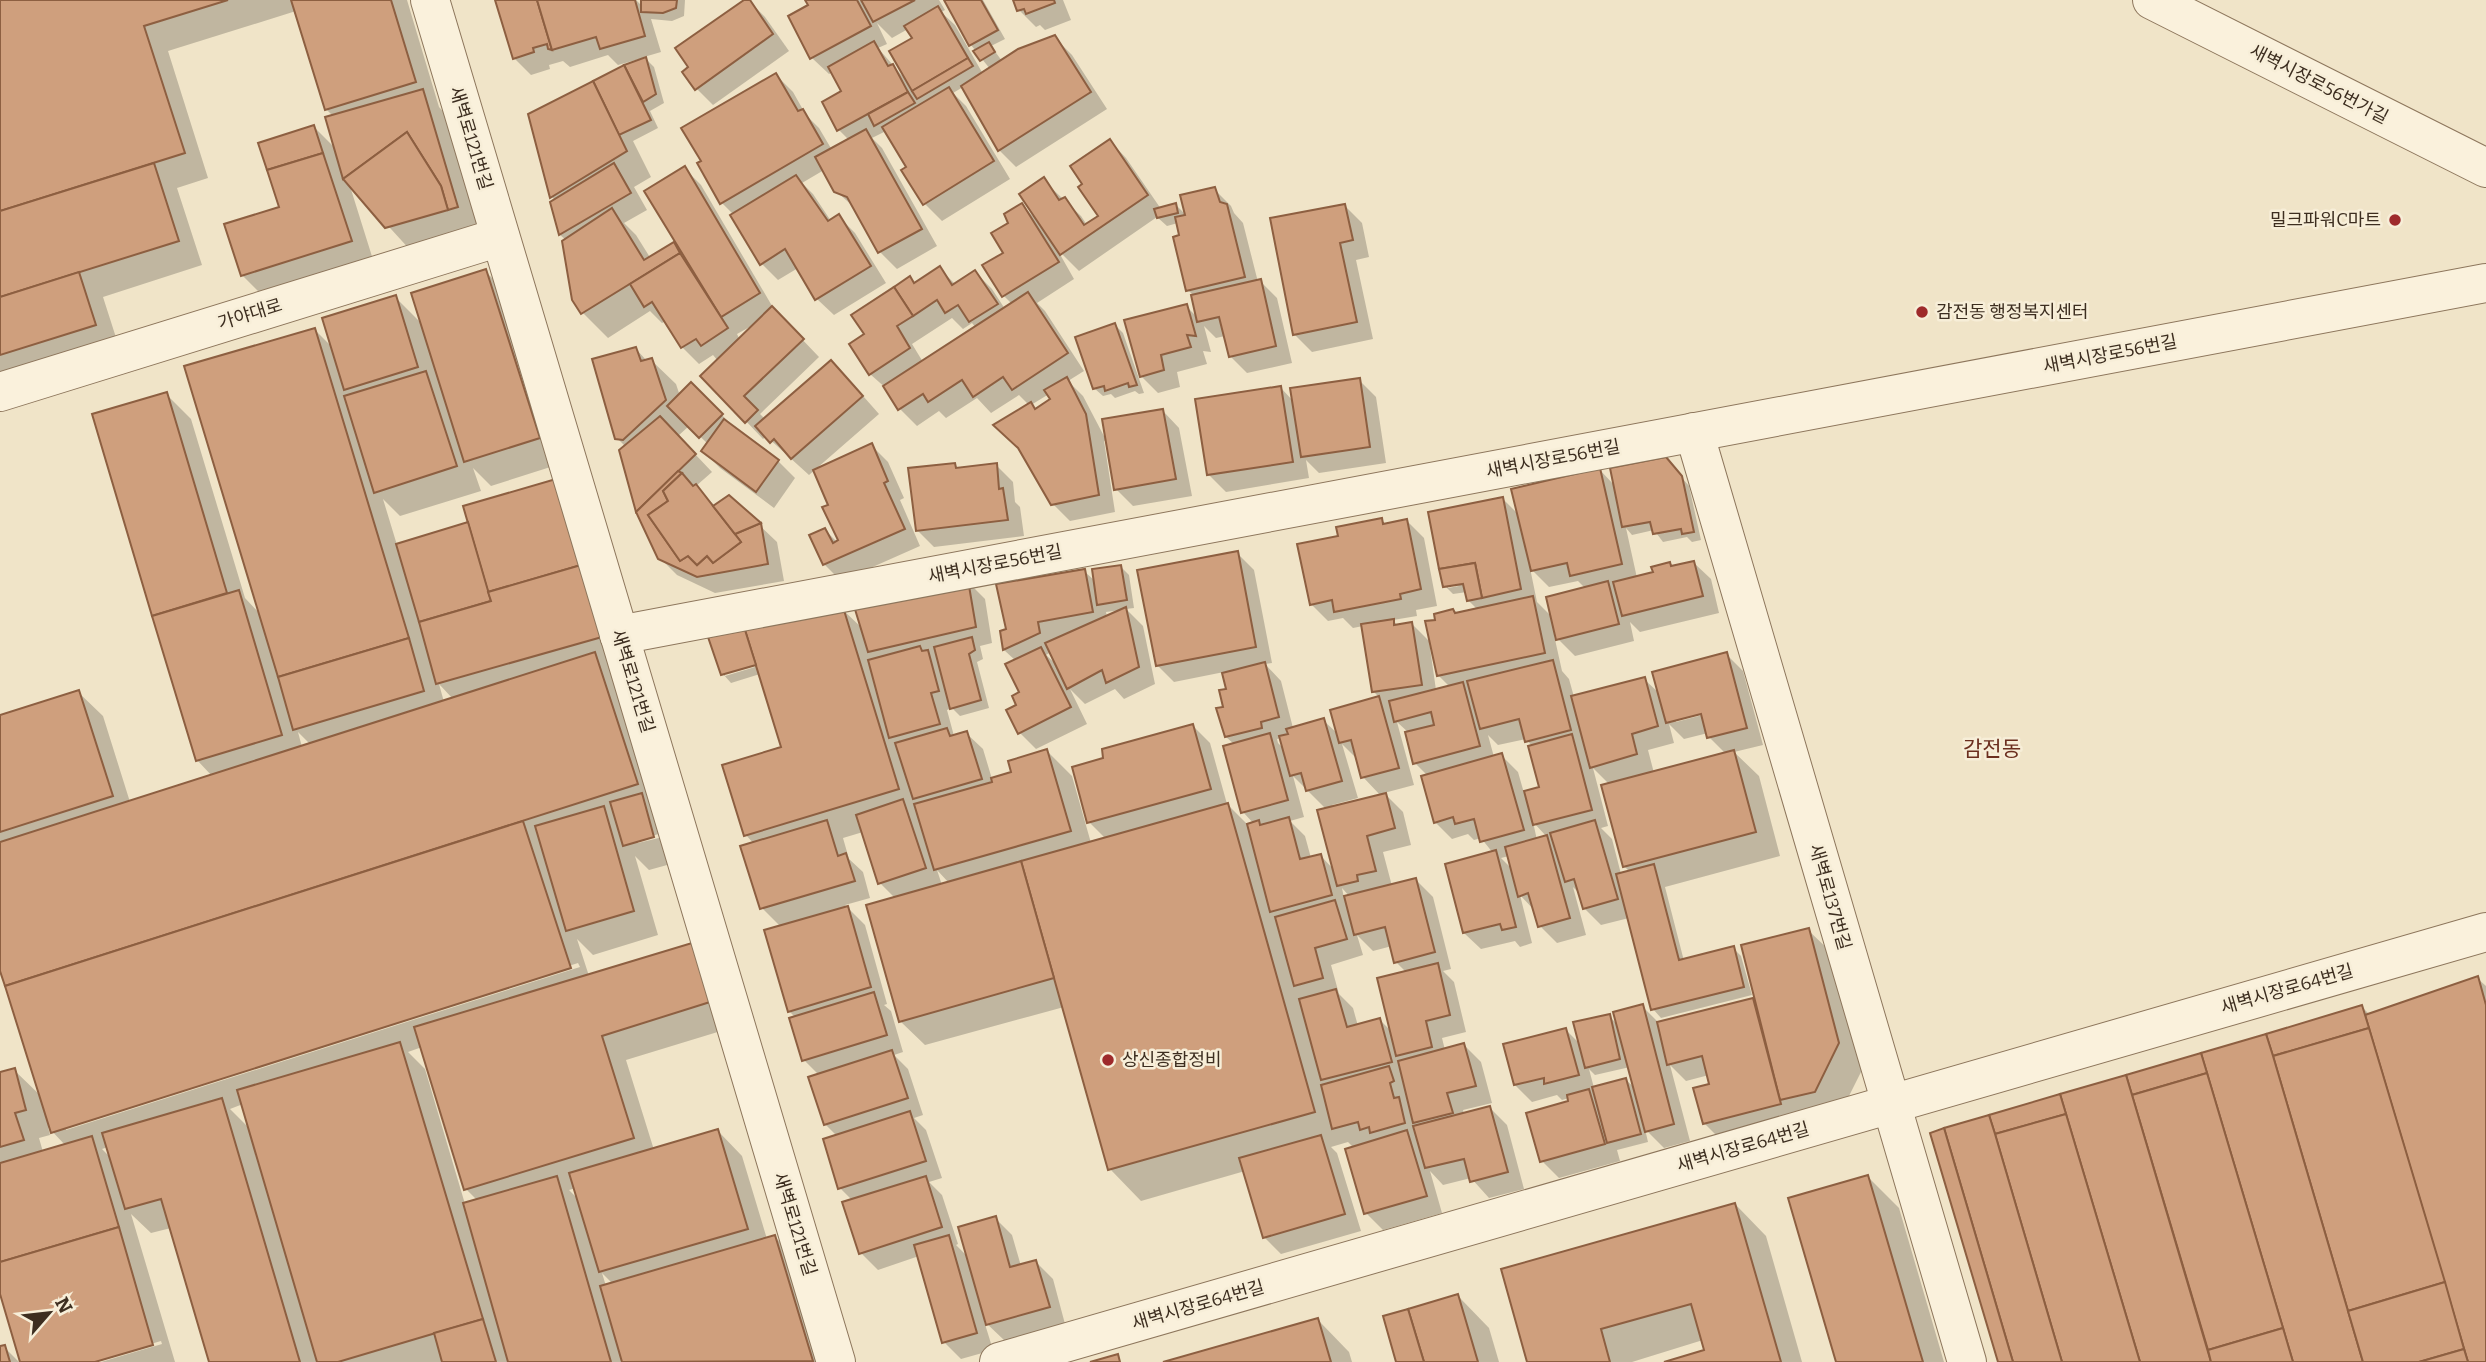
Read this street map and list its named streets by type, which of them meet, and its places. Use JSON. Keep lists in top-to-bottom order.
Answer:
{
  "streets": {
    "street": [
      "새벽시장로56번가길",
      "새벽로121번길",
      "가야대로",
      "새벽시장로56번길",
      "새벽로137번길",
      "새벽시장로64번길"
    ]
  },
  "crossings": [
    ["새벽로121번길", "가야대로"],
    ["새벽로121번길", "새벽시장로56번길"],
    ["새벽시장로56번길", "새벽로137번길"],
    ["새벽로137번길", "새벽시장로64번길"]
  ],
  "districts": ["감전동"],
  "places": ["밀크파워C마트", "감전동 행정복지센터", "상신종합정비"],
  "north": "top right"
}
